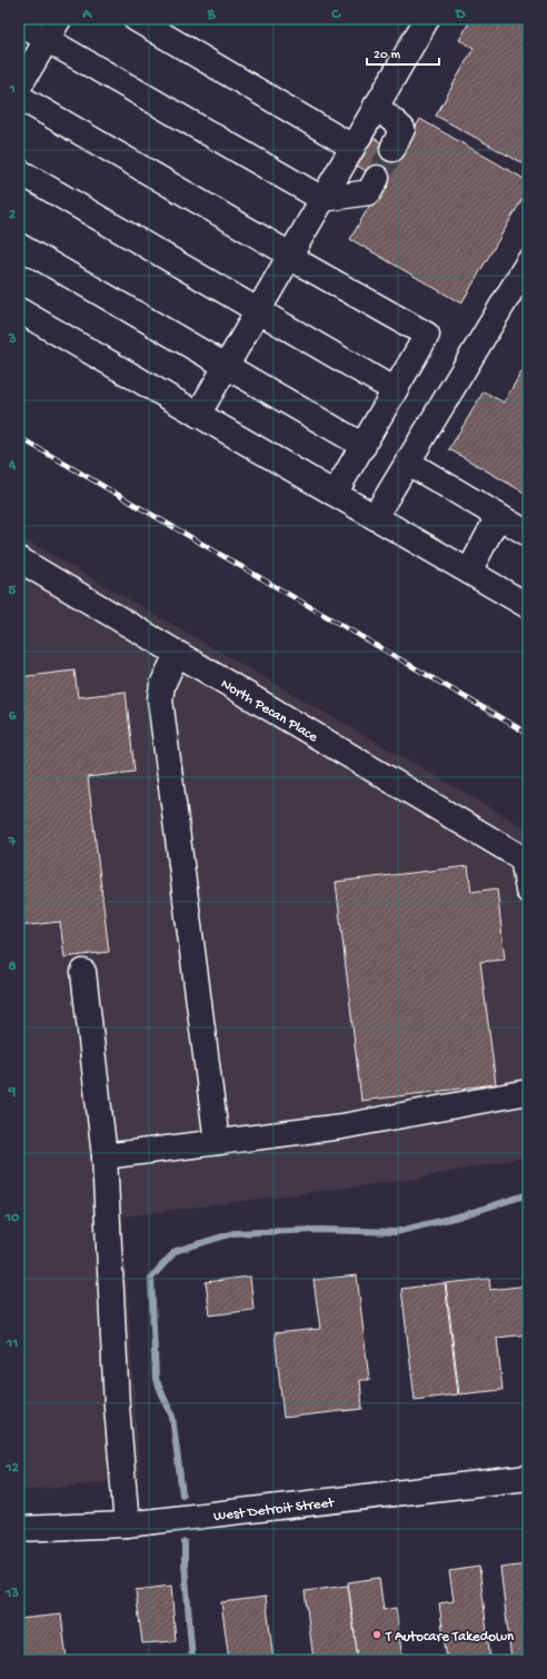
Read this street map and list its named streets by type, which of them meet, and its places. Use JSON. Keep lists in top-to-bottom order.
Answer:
{
  "streets": {
    "street": ["North Pecan Place", "West Detroit Street"]
  },
  "places": ["T Autocare Takedown"],
  "scale_bar": "20 m",
  "grid": {
    "columns": [
      "A",
      "B",
      "C",
      "D"
    ],
    "rows": [
      "1",
      "2",
      "3",
      "4",
      "5",
      "6",
      "7",
      "8",
      "9",
      "10",
      "11",
      "12",
      "13"
    ]
  }
}
